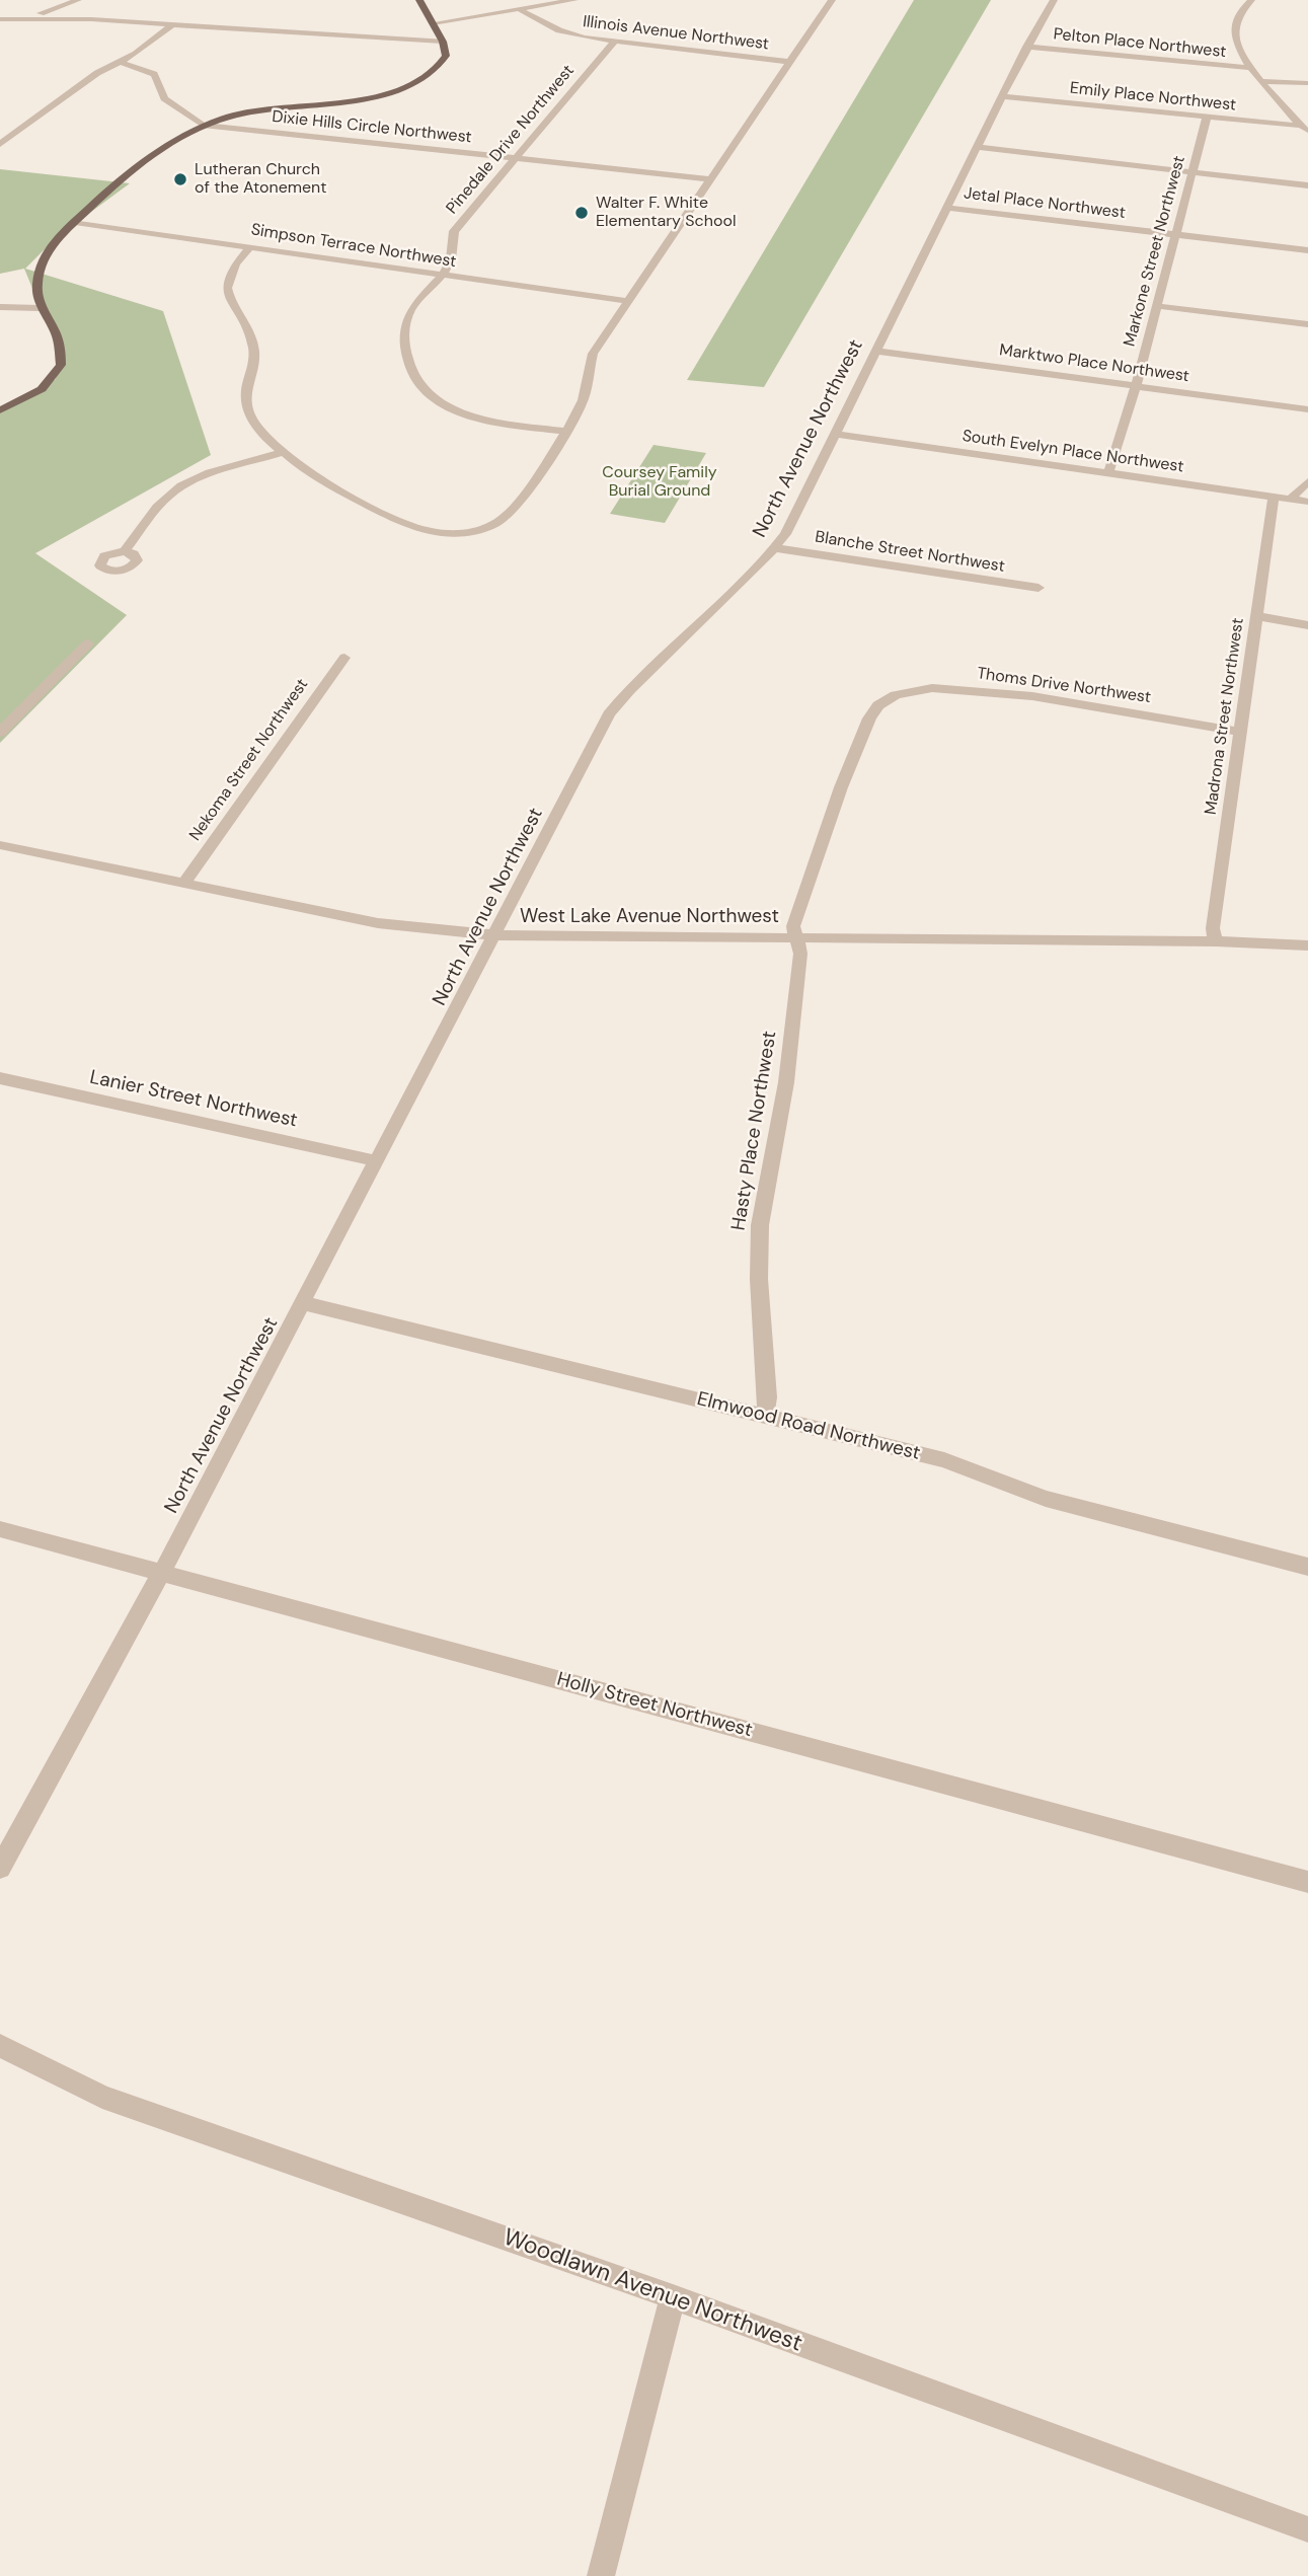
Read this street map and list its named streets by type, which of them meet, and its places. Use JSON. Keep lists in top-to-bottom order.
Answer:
{
  "streets": {
    "street": [
      "Illinois Avenue Northwest",
      "Pelton Place Northwest",
      "Emily Place Northwest",
      "Dixie Hills Circle Northwest",
      "Pinedale Drive Northwest",
      "Jetal Place Northwest",
      "Simpson Terrace Northwest",
      "Markone Street Northwest",
      "Marktwo Place Northwest",
      "North Avenue Northwest",
      "South Evelyn Place Northwest",
      "Blanche Street Northwest",
      "Thoms Drive Northwest",
      "Madrona Street Northwest",
      "Nekoma Street Northwest",
      "West Lake Avenue Northwest",
      "Lanier Street Northwest",
      "Hasty Place Northwest",
      "Elmwood Road Northwest",
      "Holly Street Northwest",
      "Woodlawn Avenue Northwest"
    ]
  },
  "crossings": [
    ["Illinois Avenue Northwest", "Pinedale Drive Northwest"],
    ["Pelton Place Northwest", "North Avenue Northwest"],
    ["Emily Place Northwest", "Markone Street Northwest"],
    ["Emily Place Northwest", "North Avenue Northwest"],
    ["Dixie Hills Circle Northwest", "Pinedale Drive Northwest"],
    ["Pinedale Drive Northwest", "Simpson Terrace Northwest"],
    ["Jetal Place Northwest", "Markone Street Northwest"],
    ["Jetal Place Northwest", "North Avenue Northwest"],
    ["Markone Street Northwest", "Marktwo Place Northwest"],
    ["Markone Street Northwest", "South Evelyn Place Northwest"],
    ["Marktwo Place Northwest", "North Avenue Northwest"],
    ["North Avenue Northwest", "South Evelyn Place Northwest"],
    ["North Avenue Northwest", "Blanche Street Northwest"],
    ["North Avenue Northwest", "West Lake Avenue Northwest"],
    ["North Avenue Northwest", "Lanier Street Northwest"],
    ["North Avenue Northwest", "Elmwood Road Northwest"],
    ["North Avenue Northwest", "Holly Street Northwest"],
    ["South Evelyn Place Northwest", "Madrona Street Northwest"],
    ["Thoms Drive Northwest", "Madrona Street Northwest"],
    ["Thoms Drive Northwest", "West Lake Avenue Northwest"],
    ["Thoms Drive Northwest", "Hasty Place Northwest"],
    ["Madrona Street Northwest", "West Lake Avenue Northwest"],
    ["Nekoma Street Northwest", "West Lake Avenue Northwest"],
    ["West Lake Avenue Northwest", "Hasty Place Northwest"],
    ["Hasty Place Northwest", "Elmwood Road Northwest"]
  ],
  "parks": ["Coursey Family Burial Ground"],
  "places": ["Lutheran Church of the Atonement", "Walter F. White Elementary School"]
}
